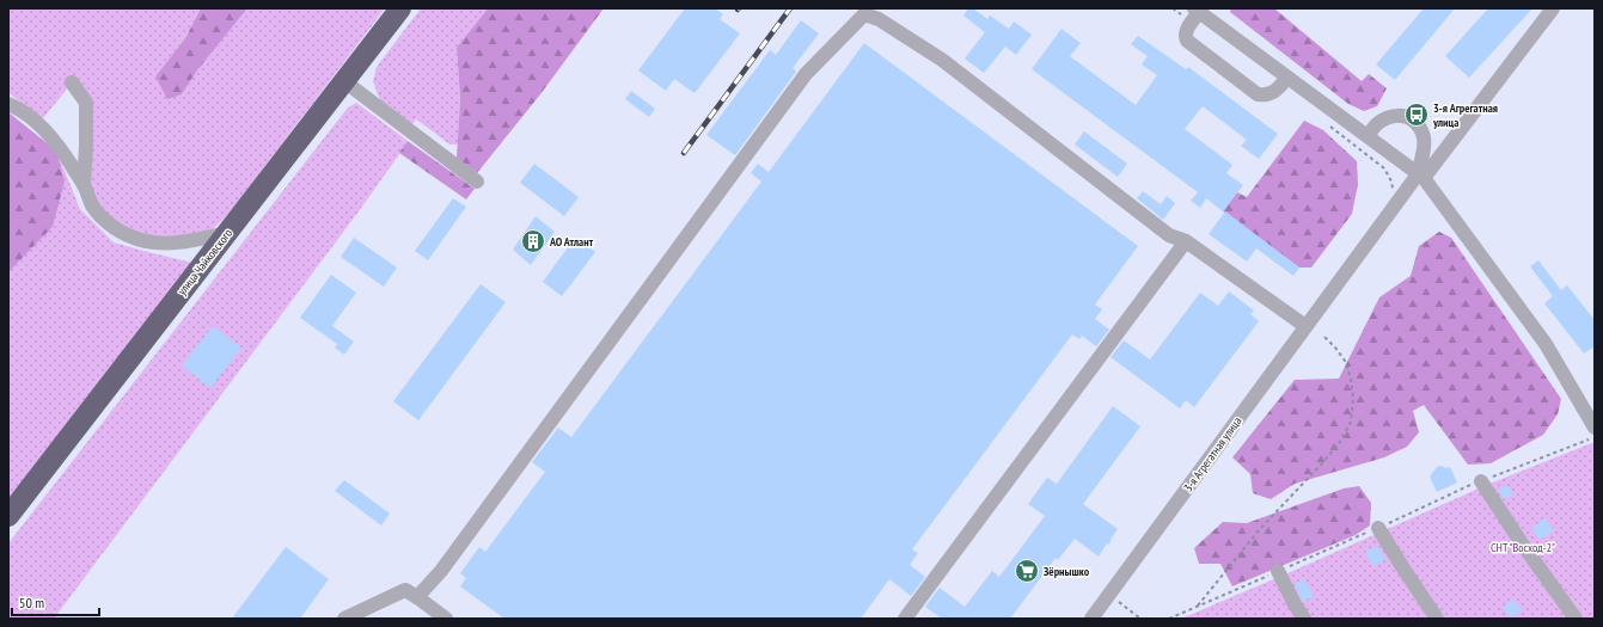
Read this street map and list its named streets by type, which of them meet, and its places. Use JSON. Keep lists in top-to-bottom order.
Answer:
{
  "streets": {
    "highway": ["улица Чайковского"],
    "street": ["3-я Агрегатная улица"]
  },
  "parks": ["СНТ \"Восход-2\""],
  "places": {
    "bus stop": ["3-я Агрегатная улица"],
    "building": ["АО Атлант"],
    "supermarket": ["Зёрнышко"]
  },
  "scale_bar": "50 m"
}
